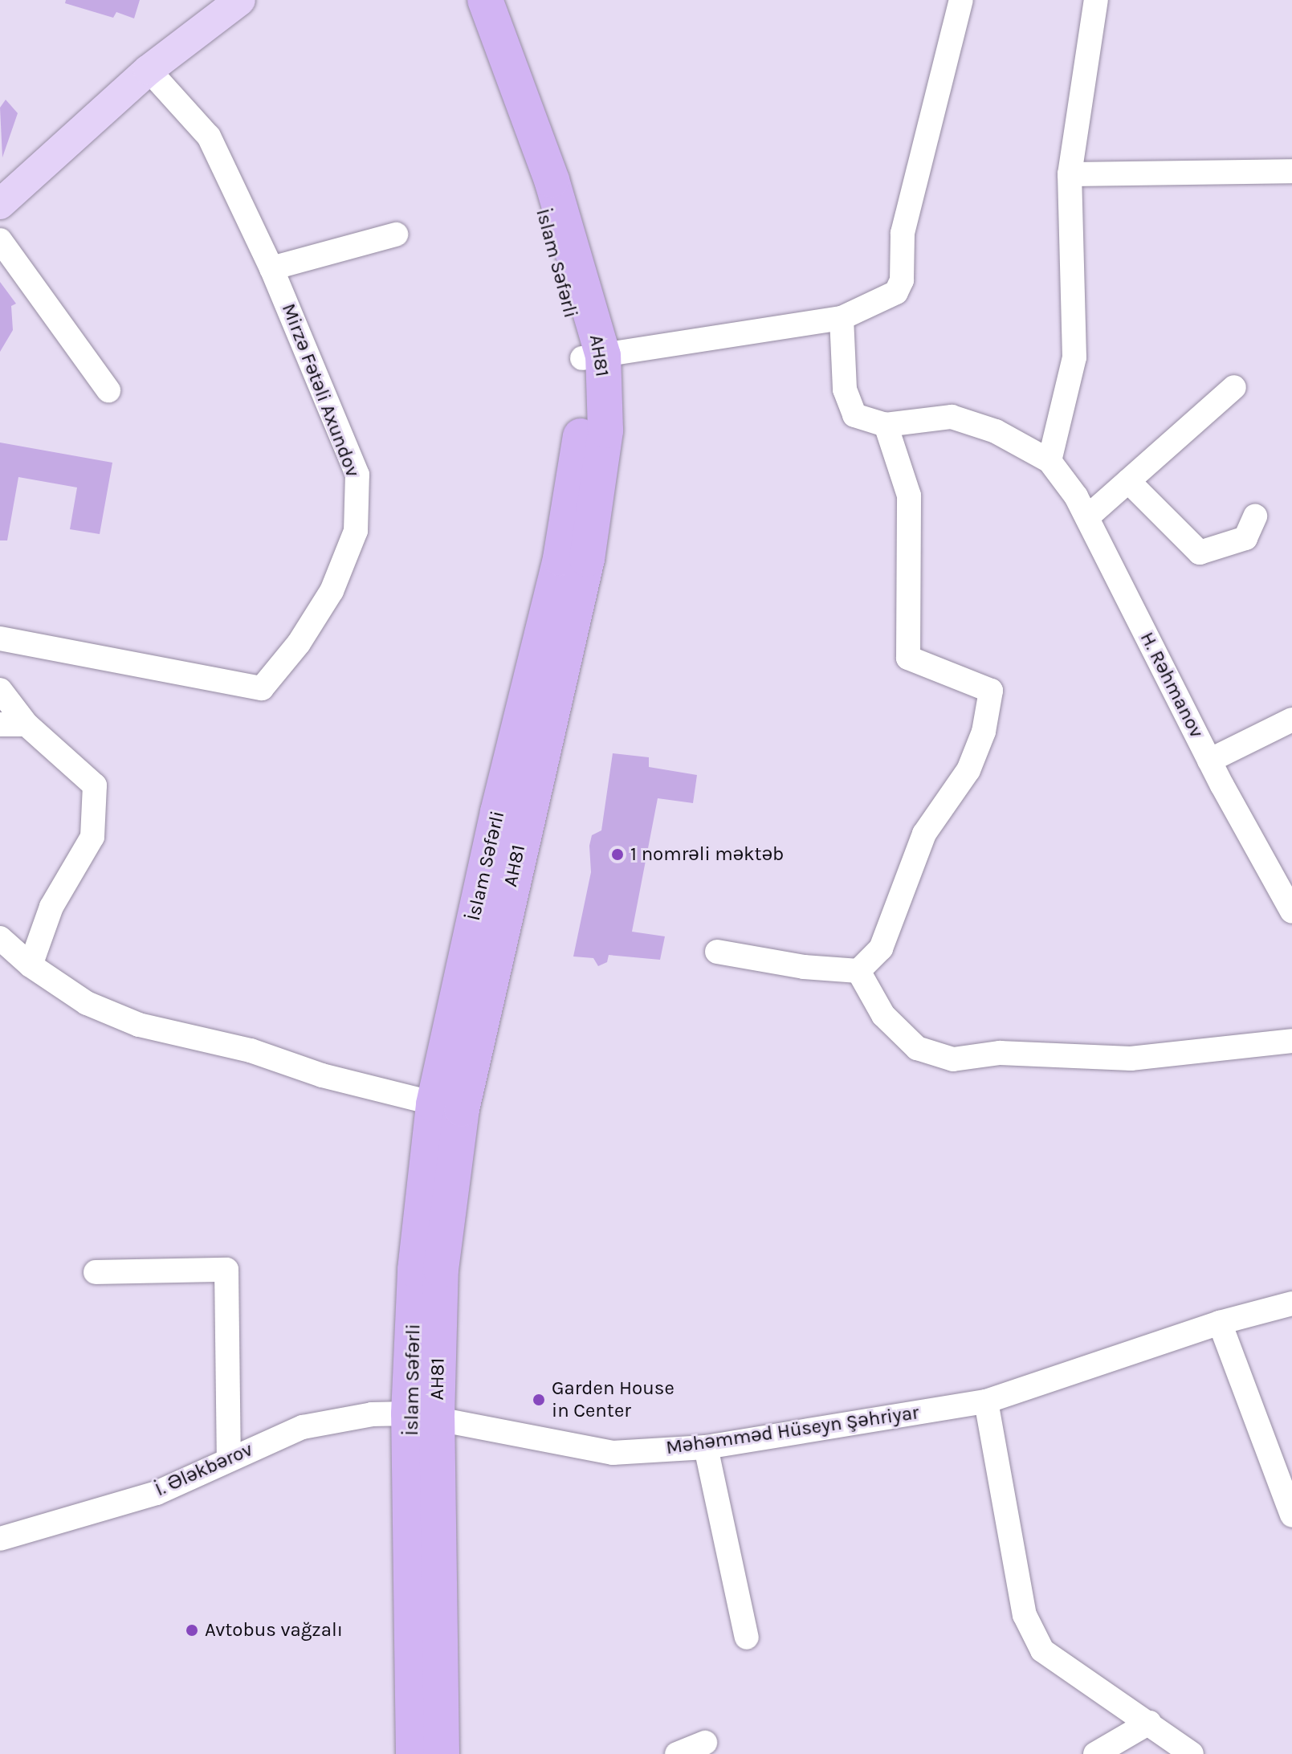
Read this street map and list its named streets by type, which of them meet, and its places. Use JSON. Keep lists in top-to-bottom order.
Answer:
{
  "streets": {
    "highway": ["İslam Səfərli", "AH81"],
    "street": [
      "Mirzə Fətəli Axundov",
      "H. Rəhmanov",
      "Məhəmməd Hüseyn Şəhriyar",
      "İ. Ələkbərov"
    ]
  },
  "crossings": [
    ["İslam Səfərli", "AH81"],
    ["İslam Səfərli", "Məhəmməd Hüseyn Şəhriyar"],
    ["İslam Səfərli", "İ. Ələkbərov"],
    ["AH81", "Məhəmməd Hüseyn Şəhriyar"],
    ["AH81", "İ. Ələkbərov"],
    ["Məhəmməd Hüseyn Şəhriyar", "İ. Ələkbərov"]
  ],
  "places": ["1 nomrəli məktəb", "Garden House in Center", "Avtobus vağzalı"]
}
